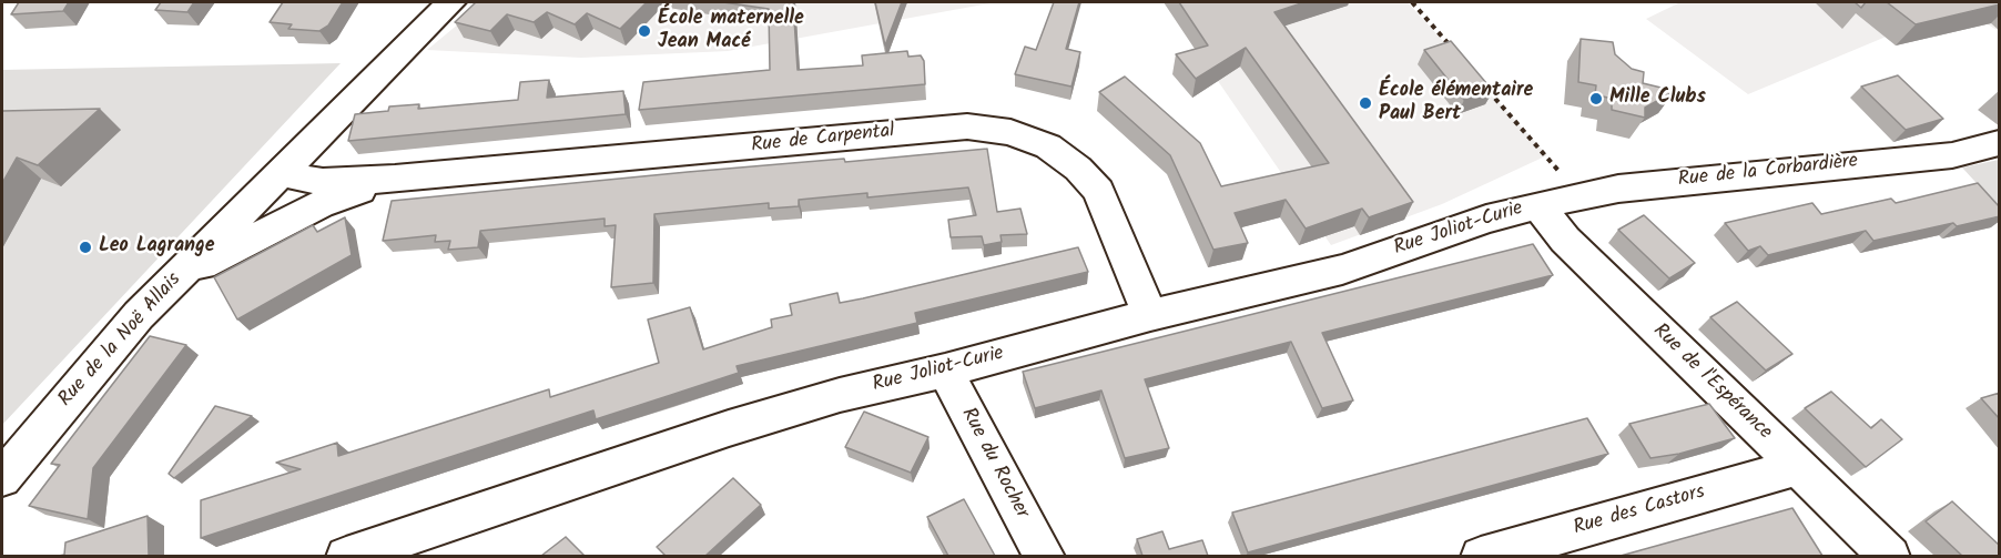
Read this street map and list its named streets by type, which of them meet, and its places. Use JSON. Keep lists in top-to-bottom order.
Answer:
{
  "streets": {
    "street": [
      "Rue de Carpental",
      "Rue de la Corbardière",
      "Rue Joliot-Curie",
      "Rue de la Noë Allais",
      "Rue de l'Espérance",
      "Rue du Rocher",
      "Rue des Castors"
    ]
  },
  "crossings": [
    ["Rue de Carpental", "Rue Joliot-Curie"],
    ["Rue de Carpental", "Rue de la Noë Allais"],
    ["Rue de la Corbardière", "Rue Joliot-Curie"],
    ["Rue de la Corbardière", "Rue de l'Espérance"],
    ["Rue Joliot-Curie", "Rue de l'Espérance"],
    ["Rue Joliot-Curie", "Rue du Rocher"],
    ["Rue de l'Espérance", "Rue des Castors"]
  ],
  "places": [
    "École maternelle Jean Macé",
    "Mille Clubs",
    "École élémentaire Paul Bert",
    "Leo Lagrange"
  ]
}
